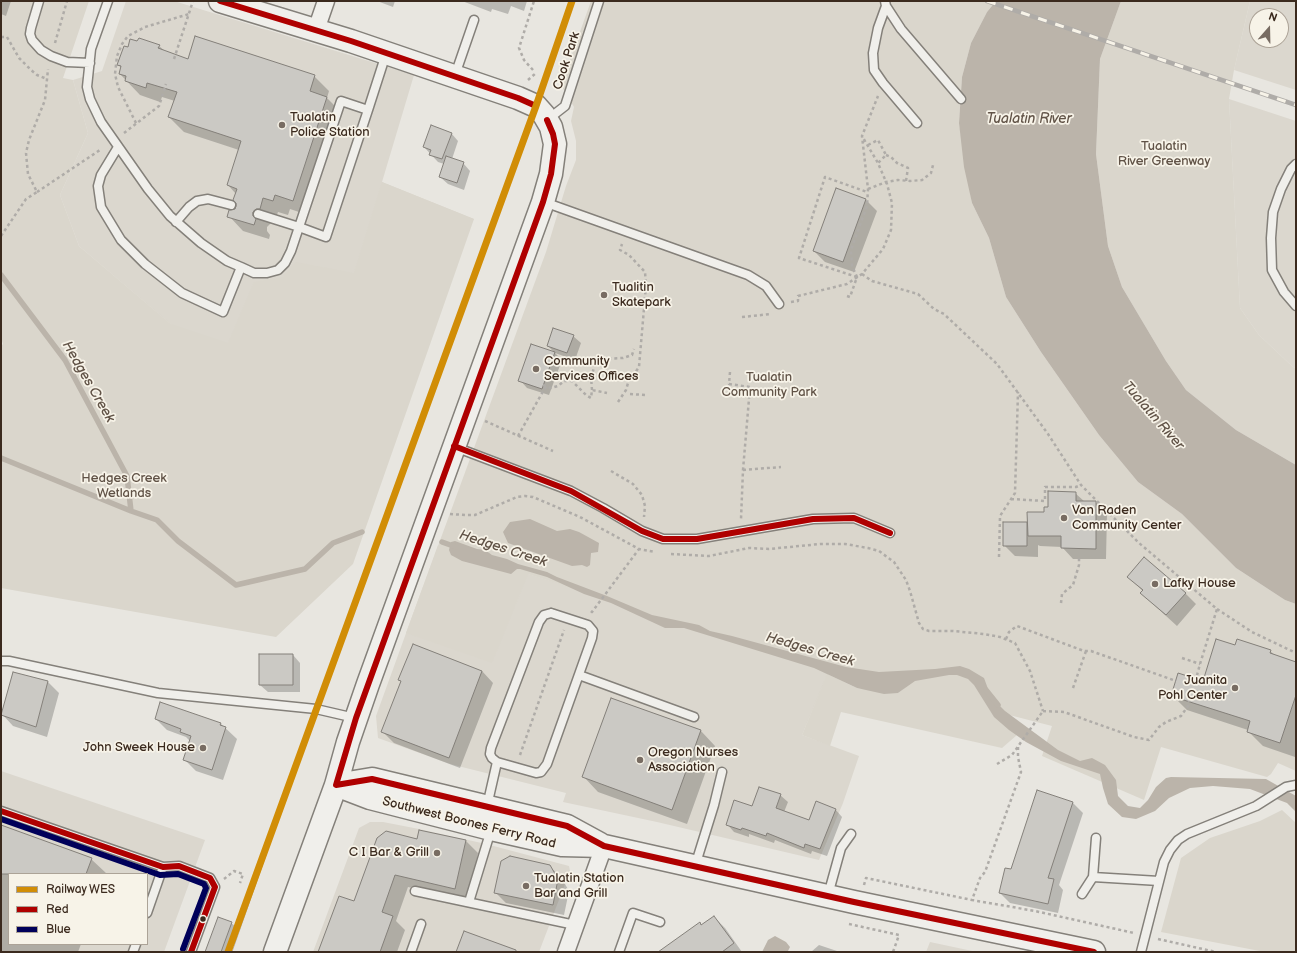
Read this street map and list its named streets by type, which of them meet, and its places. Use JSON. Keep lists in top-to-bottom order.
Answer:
{
  "streets": {
    "main road": ["Southwest Boones Ferry Road"],
    "lane": ["Cook Park"]
  },
  "water": ["Tualatin River", "Hedges Creek"],
  "parks": ["Tualatin River Greenway", "Tualatin Community Park", "Hedges Creek Wetlands"],
  "places": [
    "Tualatin Police Station",
    "Tualitin Skatepark",
    "Community Services Offices",
    "Van Raden Community Center",
    "Lafky House",
    "Juanita Pohl Center",
    "John Sweek House",
    "Oregon Nurses Association",
    "C I Bar & Grill",
    "Tualatin Station Bar and Grill"
  ],
  "lines": ["rail line WES", "transit line Red", "transit line Blue"],
  "legend": ["Railway WES", "Red", "Blue"],
  "north": "top"
}
